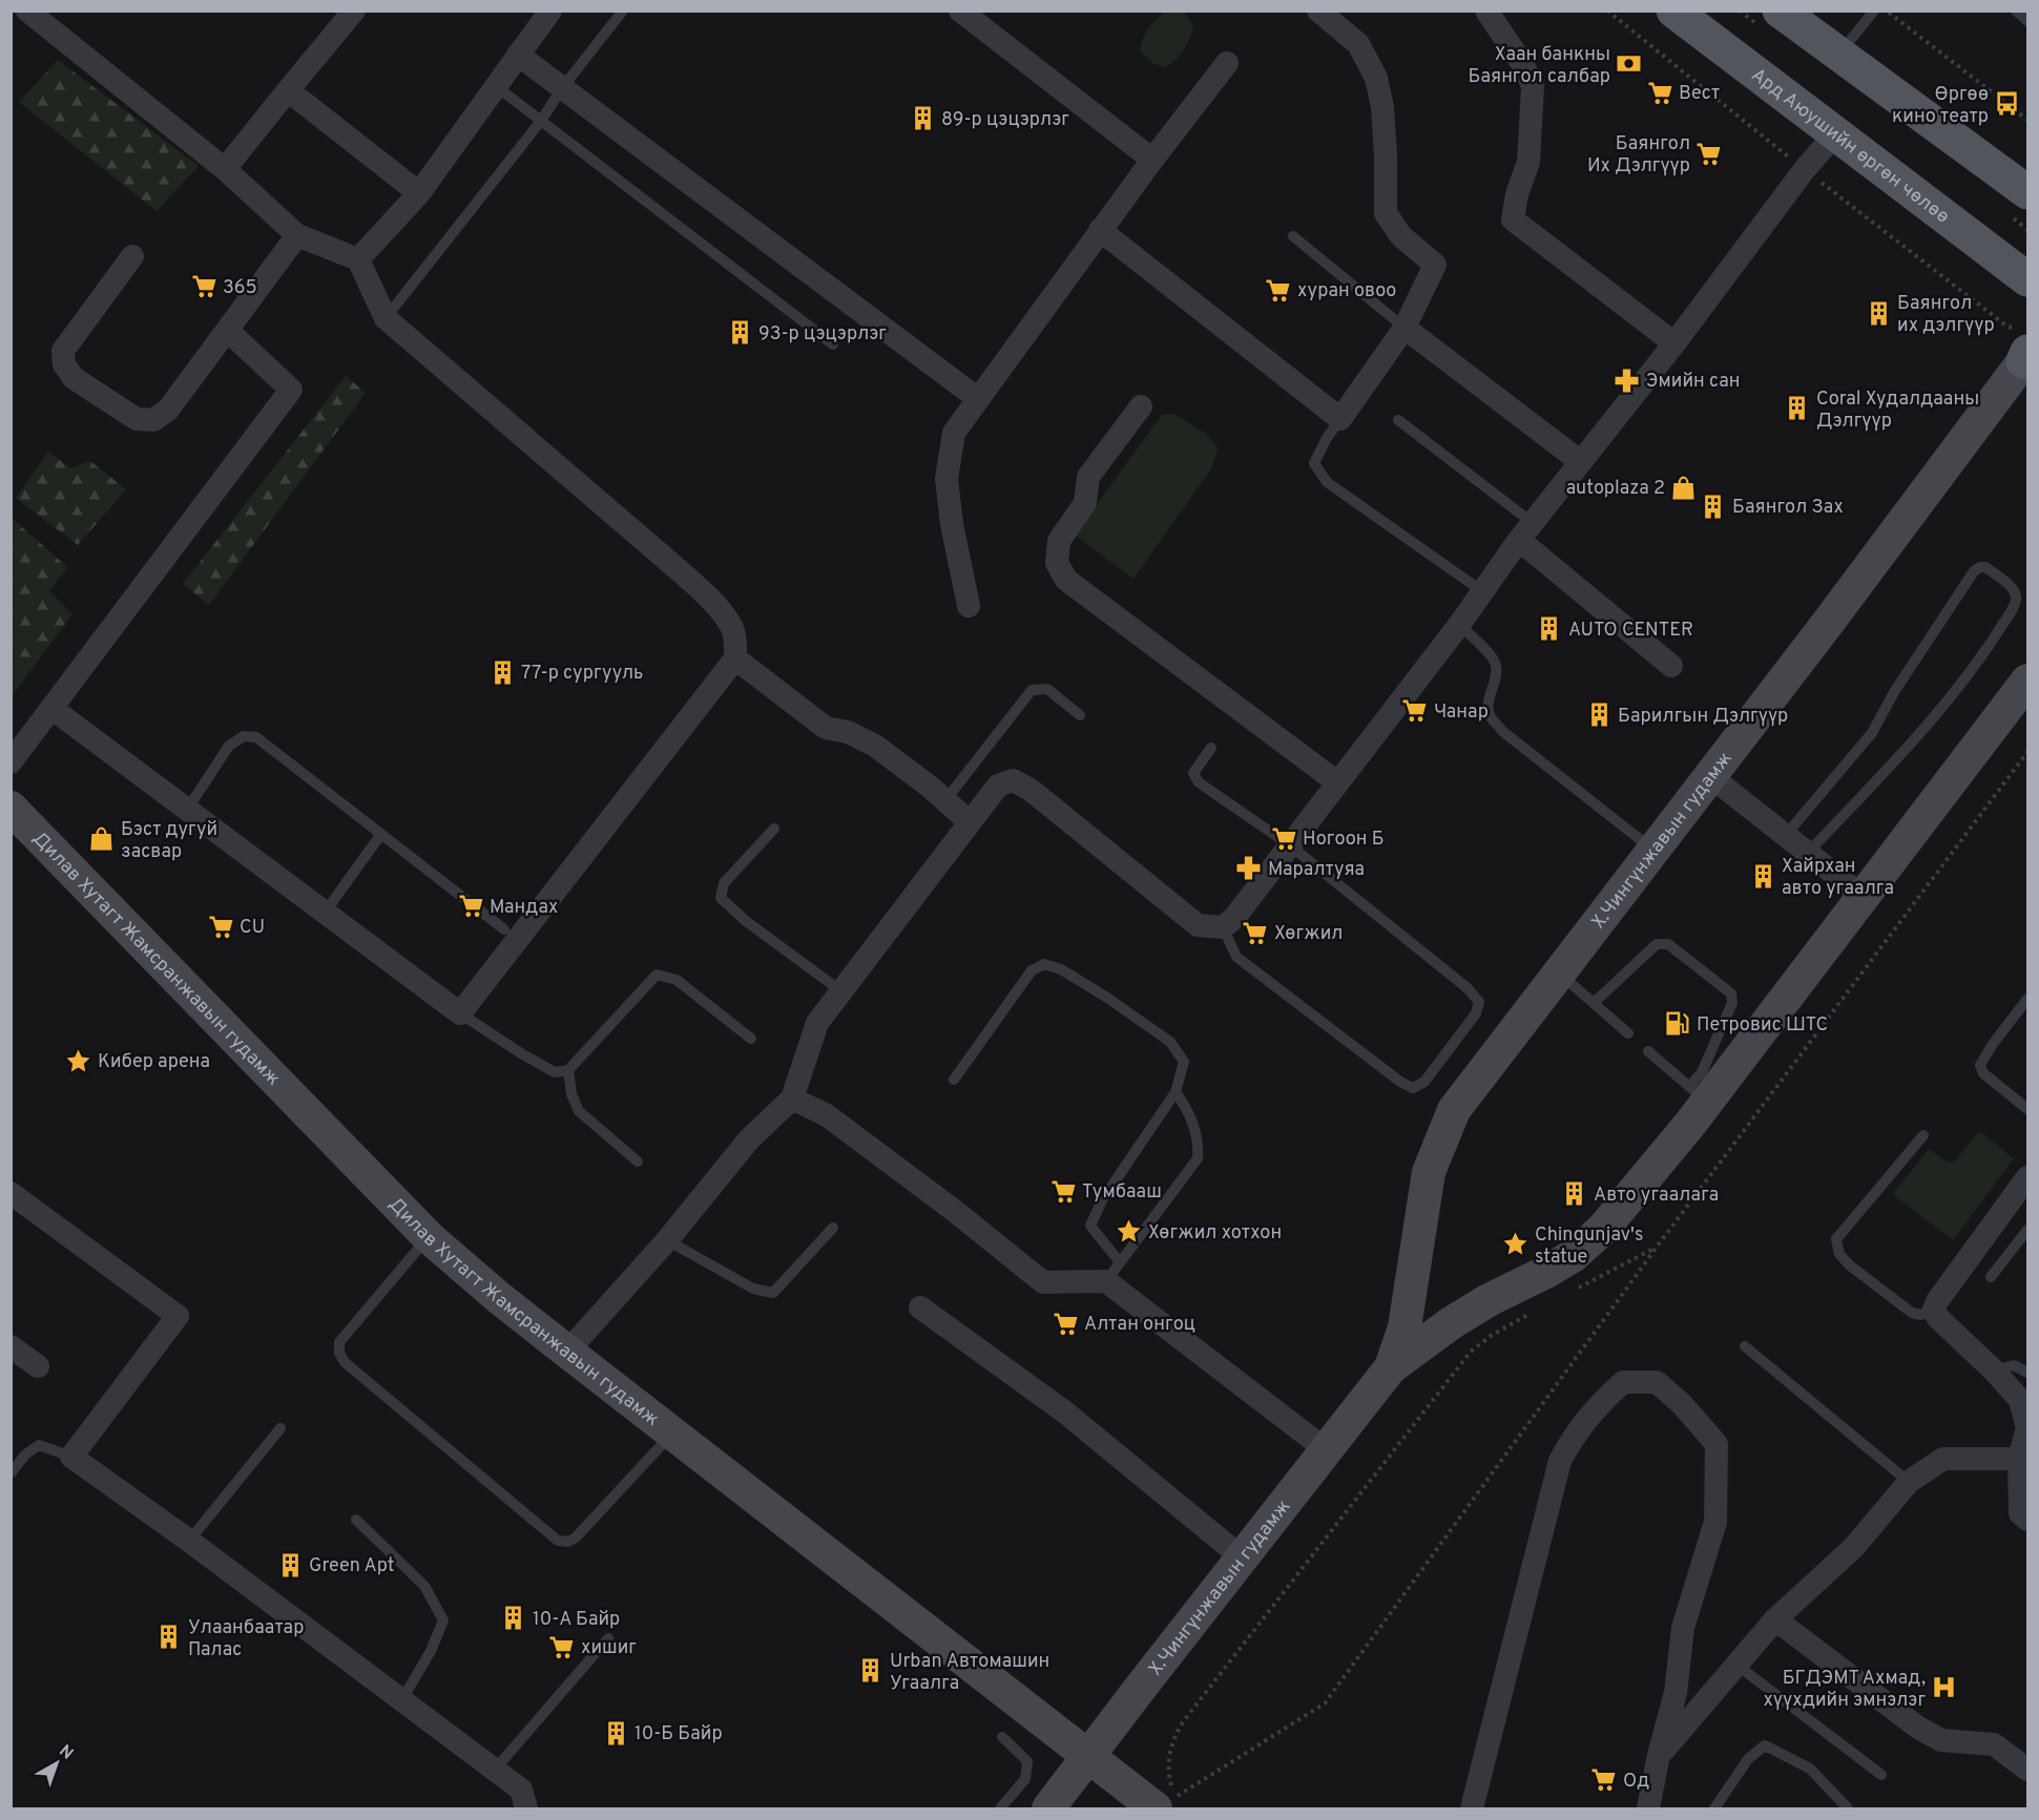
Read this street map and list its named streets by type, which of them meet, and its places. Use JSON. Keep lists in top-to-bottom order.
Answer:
{
  "streets": {
    "main road": ["Ард Аюушийн өргөн чөлөө", "Х.Чингүнжавын гудамж", "Дилав Хутагт Жамсранжавын гудамж"]
  },
  "crossings": [
    ["Х.Чингүнжавын гудамж", "Дилав Хутагт Жамсранжавын гудамж"]
  ],
  "places": {
    "bank": ["Хаан банкны Баянгол салбар"],
    "supermarket": [
      "Вест",
      "Баянгол Их Дэлгүүр",
      "365",
      "хуран овоо",
      "Чанар",
      "Ногоон Б",
      "Мандах",
      "CU",
      "Хөгжил",
      "Тумбааш",
      "Алтан онгоц",
      "хишиг",
      "Од"
    ],
    "bus stop": ["Өргөө кино театр"],
    "building": [
      "89-р цэцэрлэг",
      "Баянгол их дэлгүүр",
      "93-р цэцэрлэг",
      "Coral Худалдааны Дэлгүүр",
      "Баянгол Зах",
      "AUTO CENTER",
      "77-р сургууль",
      "Барилгын Дэлгүүр",
      "Хайрхан авто угаалга",
      "Авто угаалага",
      "Green Apt",
      "10-A Байр",
      "Улаанбаатар Палас",
      "Urban Автомашин Угаалга",
      "10-Б Байр"
    ],
    "pharmacy": ["Эмийн сан", "Маралтуяа"],
    "shop": ["autoplaza 2", "Бэст дугуй засвар"],
    "fuel station": ["Петровис ШТС"],
    "place": ["Кибер арена", "Хөгжил хотхон", "Chingunjav's statue"],
    "hospital": ["БГДЭМТ Ахмад, хүүхдийн эмнэлэг"]
  },
  "north": "top right"
}
